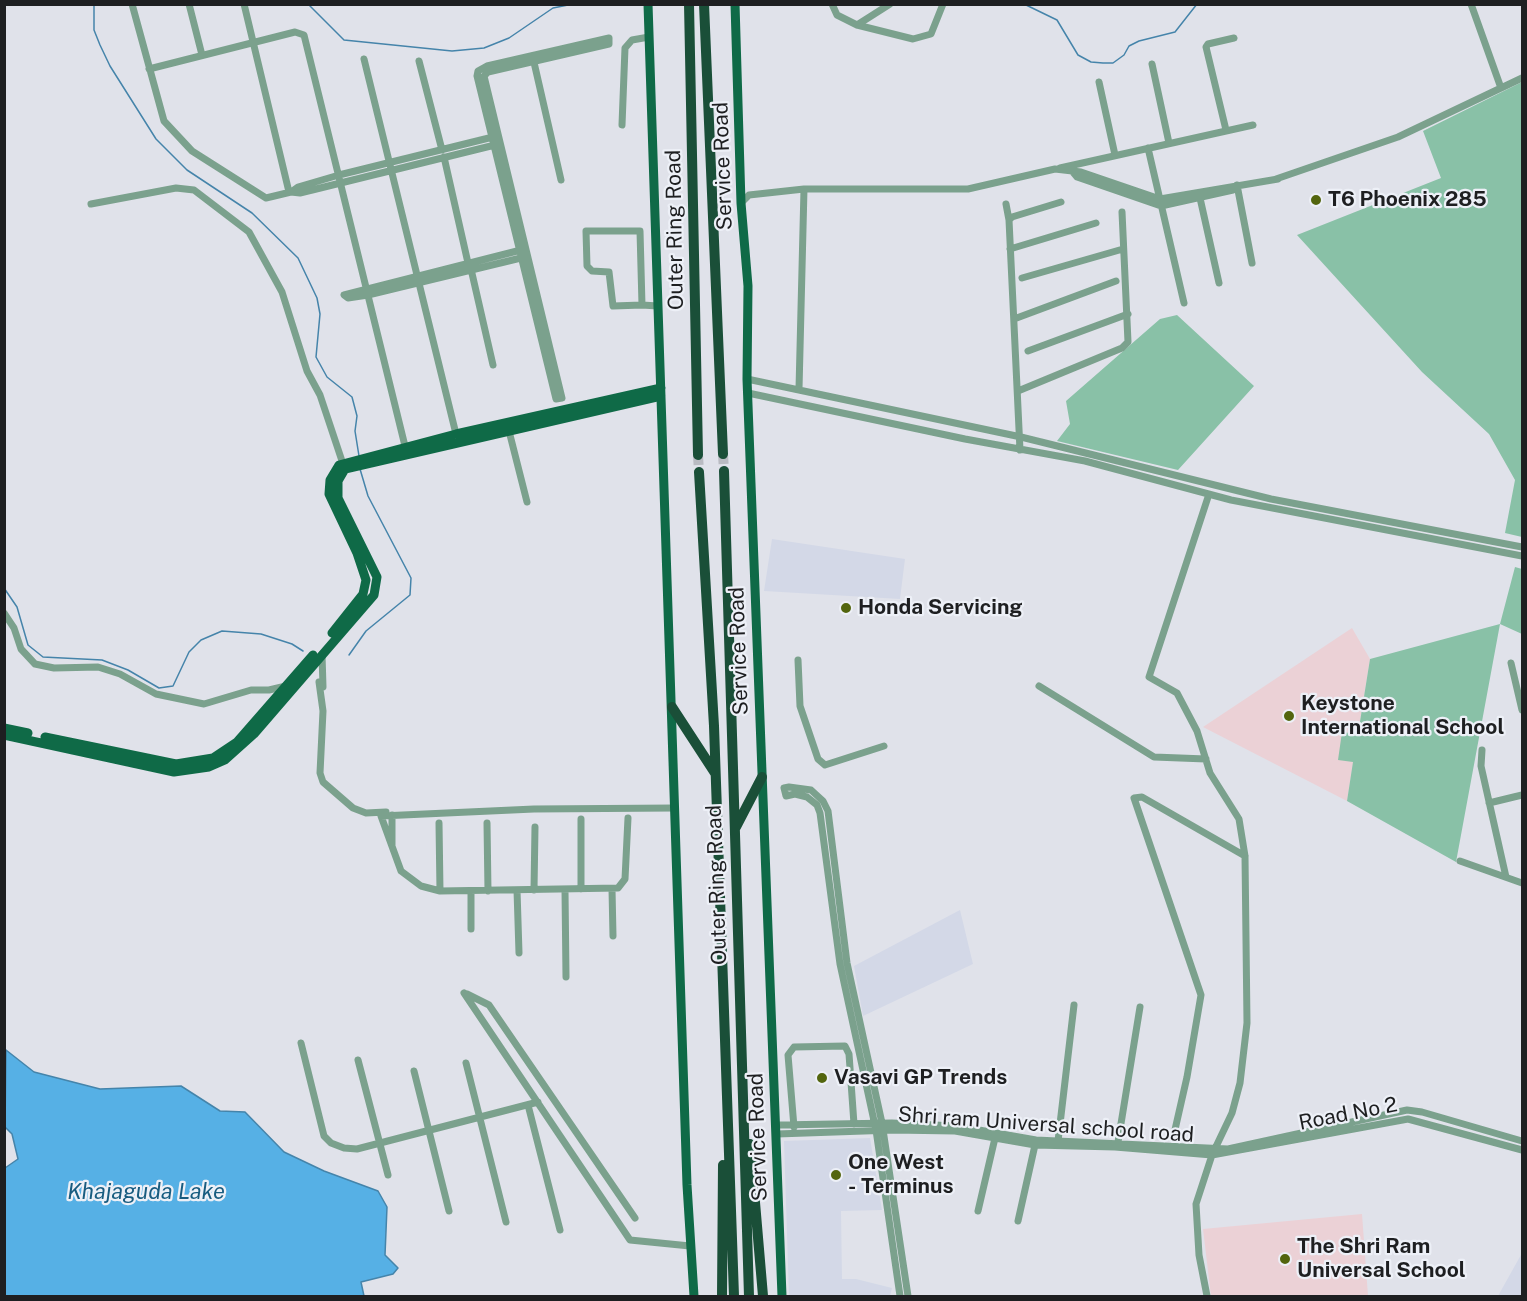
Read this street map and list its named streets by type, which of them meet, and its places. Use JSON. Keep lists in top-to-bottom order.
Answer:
{
  "streets": {
    "highway": ["Outer Ring Road"],
    "main road": ["Service Road"],
    "street": ["Road No 2", "Shri ram Universal school road"]
  },
  "crossings": [
    ["Road No 2", "Shri ram Universal school road"]
  ],
  "water": ["Khajaguda Lake"],
  "places": [
    "T6 Phoenix 285",
    "Honda Servicing",
    "Keystone International School",
    "Vasavi GP Trends",
    "One West - Terminus",
    "The Shri Ram Universal School"
  ]
}
